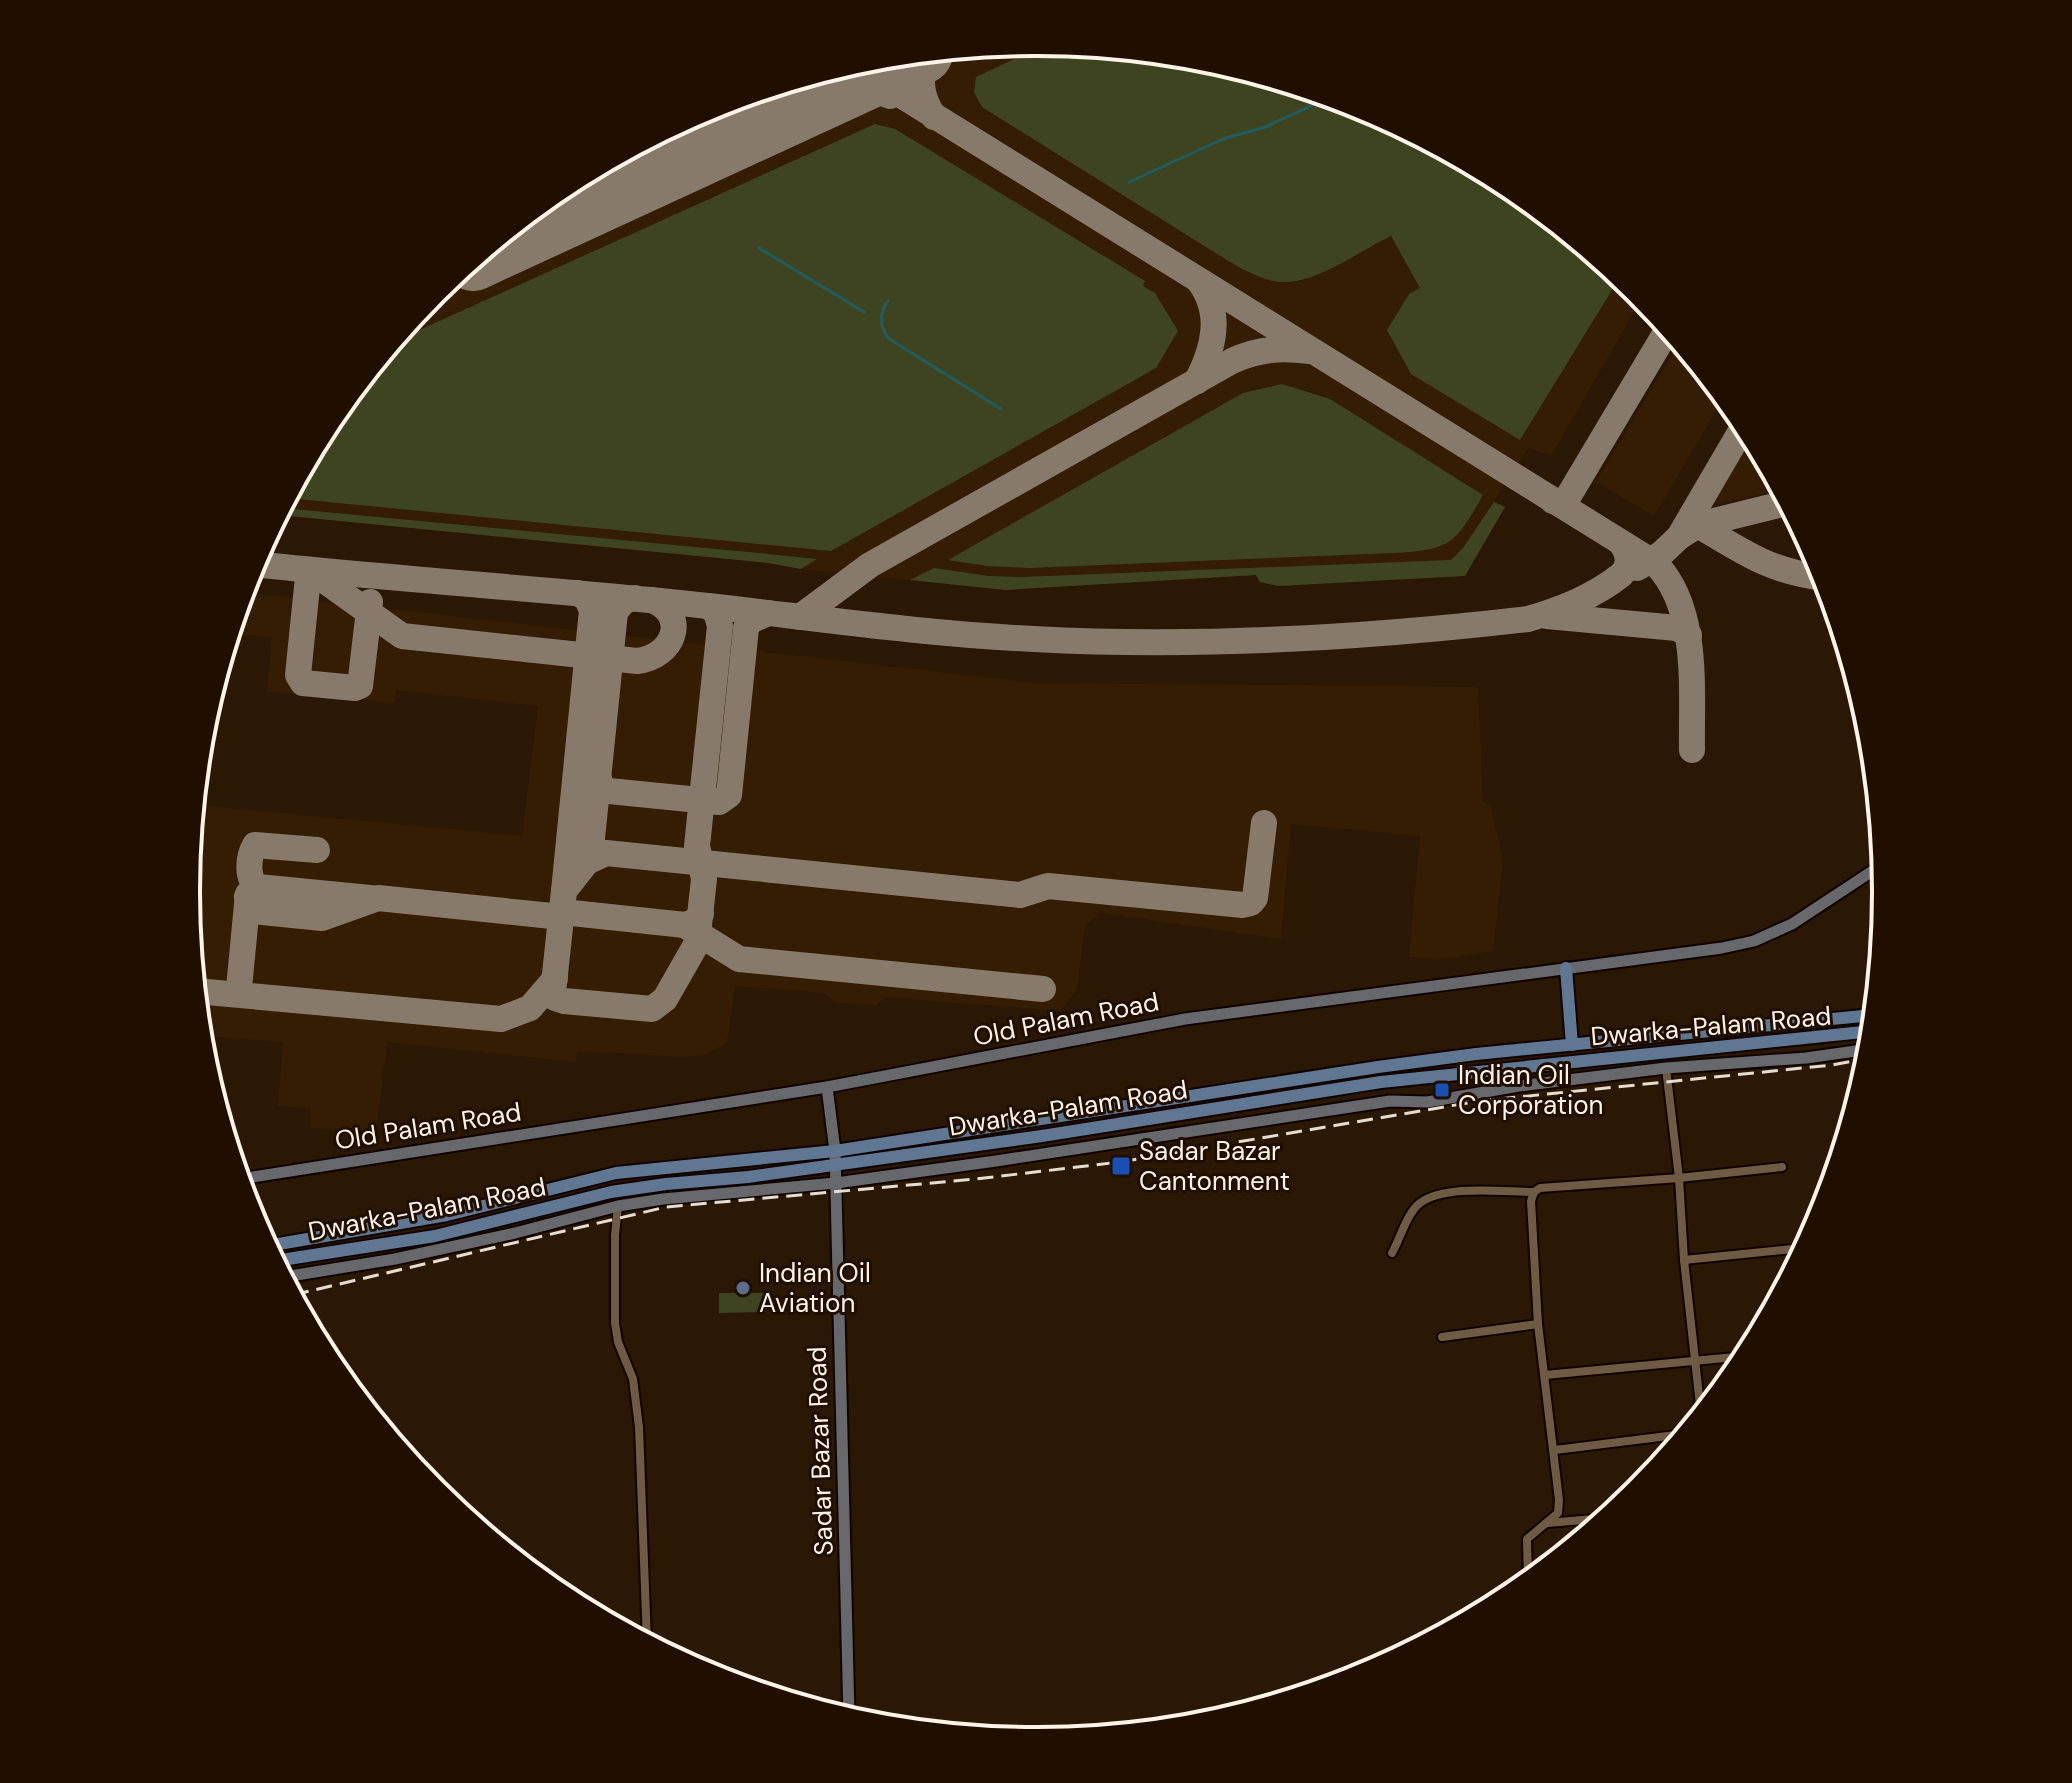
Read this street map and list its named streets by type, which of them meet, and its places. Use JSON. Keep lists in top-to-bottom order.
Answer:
{
  "streets": {
    "main road": ["Dwarka-Palam Road"],
    "street": ["Old Palam Road", "Sadar Bazar Road"]
  },
  "crossings": [
    ["Old Palam Road", "Sadar Bazar Road"],
    ["Dwarka-Palam Road", "Sadar Bazar Road"]
  ],
  "places": {
    "transit": ["Indian Oil Corporation", "Sadar Bazar Cantonment"],
    "other": ["Indian Oil Aviation"]
  }
}
